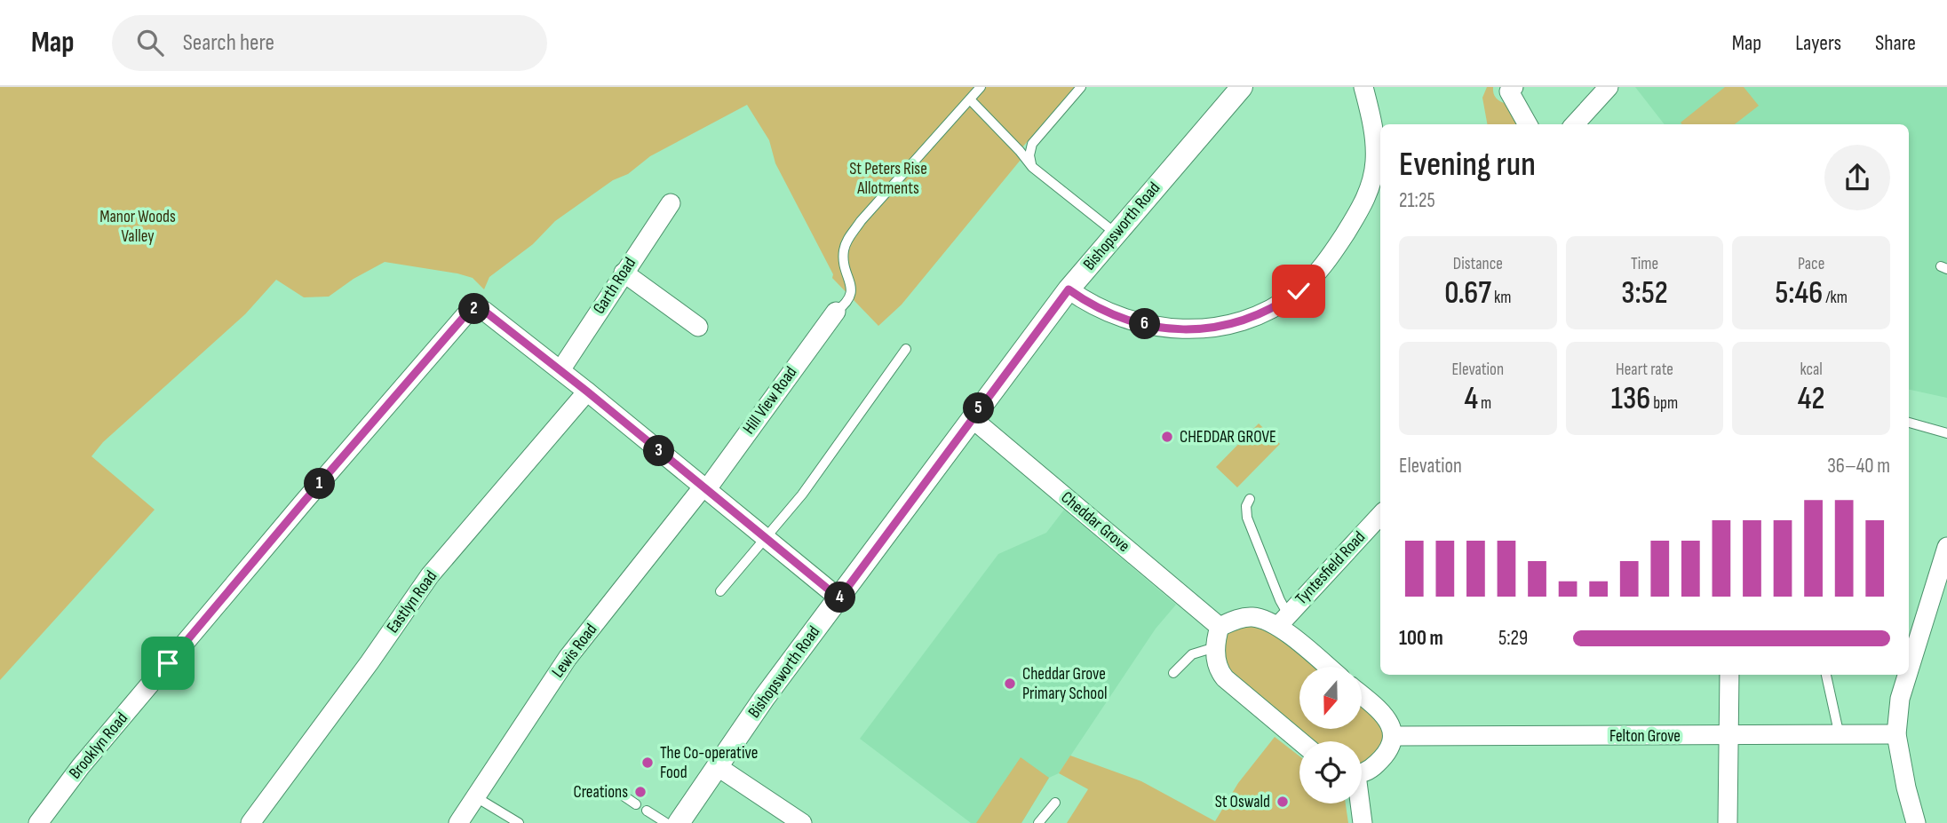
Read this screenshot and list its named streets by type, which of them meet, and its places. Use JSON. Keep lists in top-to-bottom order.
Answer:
{
  "streets": {
    "street": [
      "Bishopsworth Road",
      "Garth Road",
      "Hill View Road",
      "Cheddar Grove",
      "Tyntesfield Road",
      "Eastlyn Road",
      "Lewis Road",
      "Felton Grove",
      "Brooklyn Road"
    ]
  },
  "crossings": [
    ["Bishopsworth Road", "Cheddar Grove"],
    ["Garth Road", "Brooklyn Road"],
    ["Hill View Road", "Lewis Road"]
  ],
  "parks": ["St Peters Rise Allotments", "Manor Woods Valley"],
  "places": [
    "CHEDDAR GROVE",
    "Cheddar Grove Primary School",
    "The Co-operative Food",
    "Creations",
    "St Oswald"
  ],
  "north": "bottom",
  "page": {
    "header": "Map",
    "search": "Search here",
    "nav": ["Map", "Layers", "Share"],
    "heading": ["Evening run", "21:25"],
    "stats": [
      ["Distance", "0.67 km"],
      ["Time", "3:52"],
      ["Pace", "5:46 /km"],
      ["Elevation", "4 m"],
      ["Heart rate", "136 bpm"],
      ["kcal", "42"]
    ],
    "pins": [
      "2",
      "6",
      "5",
      "3",
      "1",
      "4"
    ],
    "chart": ["Elevation", "36–40 m"],
    "list": [
      {
        "name": "100 m",
        "note": "5:29"
      }
    ]
  }
}
